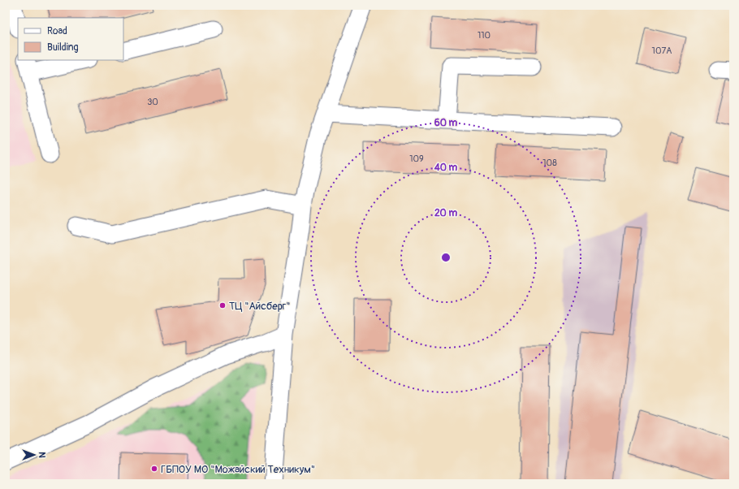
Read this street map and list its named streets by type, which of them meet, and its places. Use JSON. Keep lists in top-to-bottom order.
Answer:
{
  "places": ["ТЦ \"Айсберг\"", "ГБПОУ МО \"Можайский Техникум\""],
  "house_numbers": [
    "110",
    "107А",
    "30",
    "109",
    "108"
  ],
  "legend": ["Road", "Building"],
  "north": "right",
  "rings": ["60 m", "40 m", "20 m"]
}
